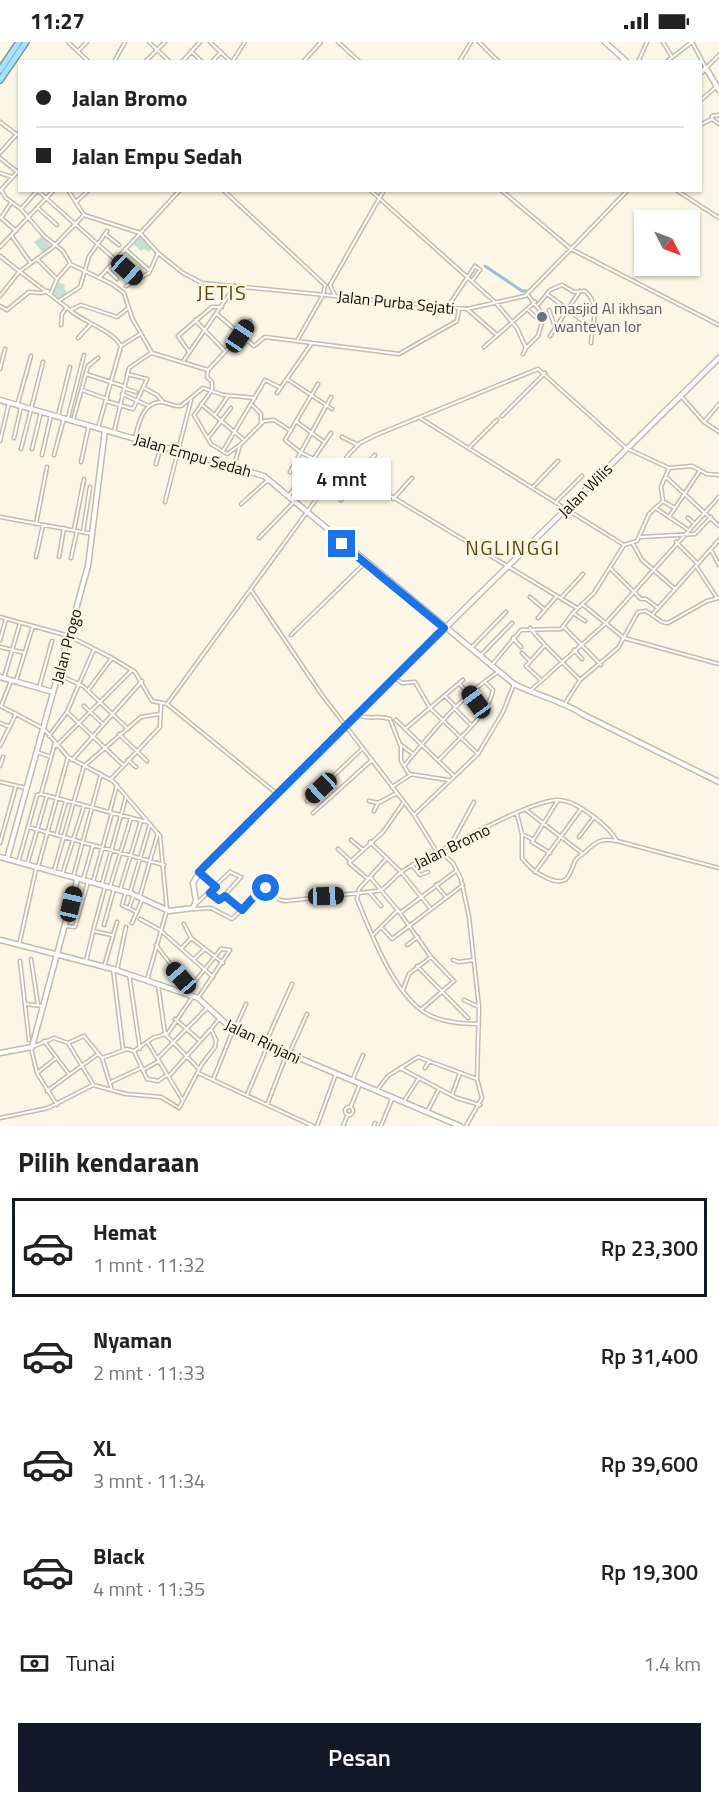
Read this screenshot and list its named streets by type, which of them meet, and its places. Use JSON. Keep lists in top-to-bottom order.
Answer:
{
  "streets": {
    "street": [
      "Jalan Purba Sejati",
      "Jalan Empu Sedah",
      "Jalan Wilis",
      "Jalan Progo",
      "Jalan Bromo",
      "Jalan Rinjani"
    ]
  },
  "crossings": [
    ["Jalan Empu Sedah", "Jalan Wilis"],
    ["Jalan Empu Sedah", "Jalan Progo"]
  ],
  "districts": ["JETIS", "NGLINGGI"],
  "places": ["masjid Al ikhsan wanteyan lor"],
  "north": "bottom right",
  "page": {
    "status": "11:27",
    "banner": ["Jalan Bromo", "Jalan Empu Sedah"],
    "bubble": "4 mnt",
    "heading": "Pilih kendaraan",
    "list": [
      {
        "name": "Hemat",
        "note": "1 mnt · 11:32",
        "value": "Rp 23,300"
      },
      {
        "name": "Nyaman",
        "note": "2 mnt · 11:33",
        "value": "Rp 31,400"
      },
      {
        "name": "XL",
        "note": "3 mnt · 11:34",
        "value": "Rp 39,600"
      },
      {
        "name": "Black",
        "note": "4 mnt · 11:35",
        "value": "Rp 19,300"
      }
    ],
    "pay": ["Tunai", "1.4 km"],
    "buttons": "Pesan"
  }
}
